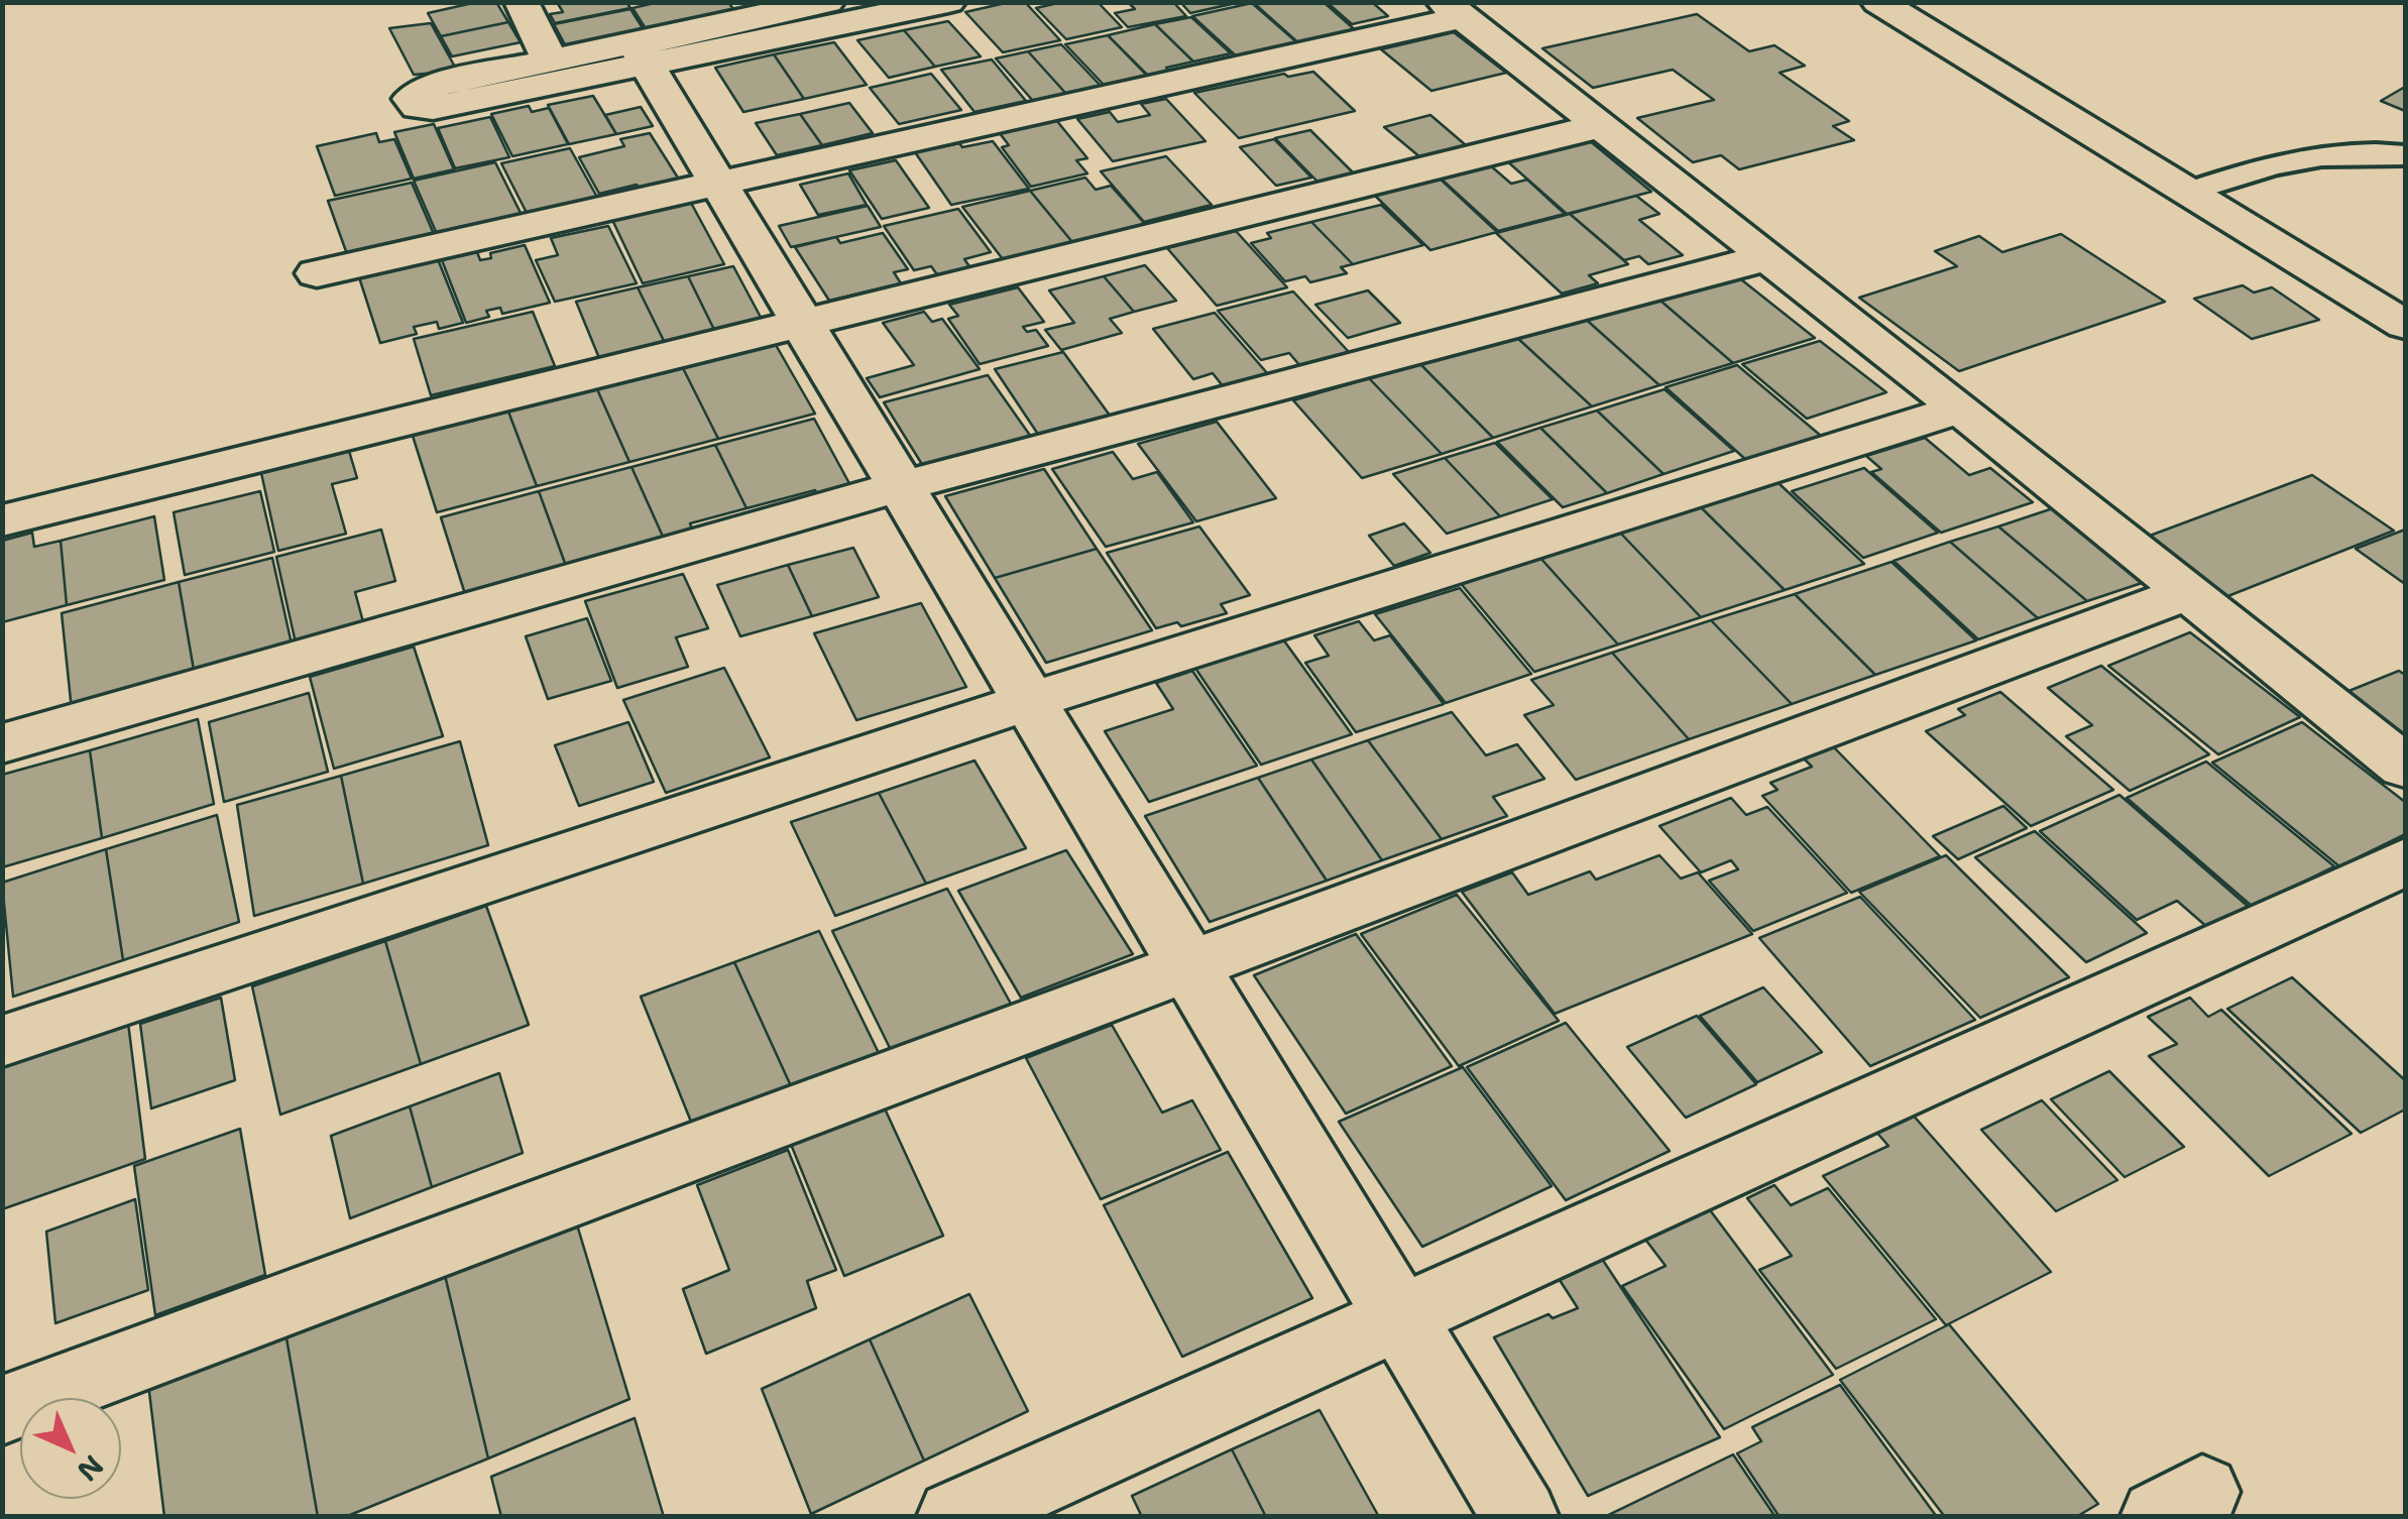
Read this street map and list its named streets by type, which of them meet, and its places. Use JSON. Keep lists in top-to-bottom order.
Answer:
{
  "north": "bottom right"
}
